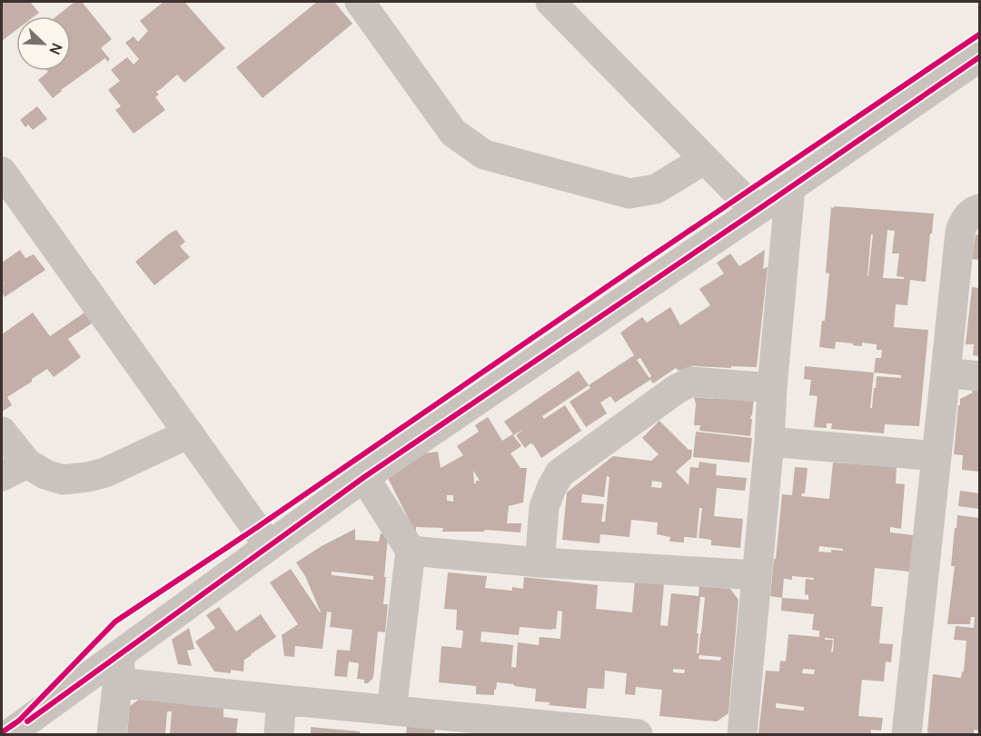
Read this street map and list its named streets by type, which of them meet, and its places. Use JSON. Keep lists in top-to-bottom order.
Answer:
{
  "north": "bottom right"
}
